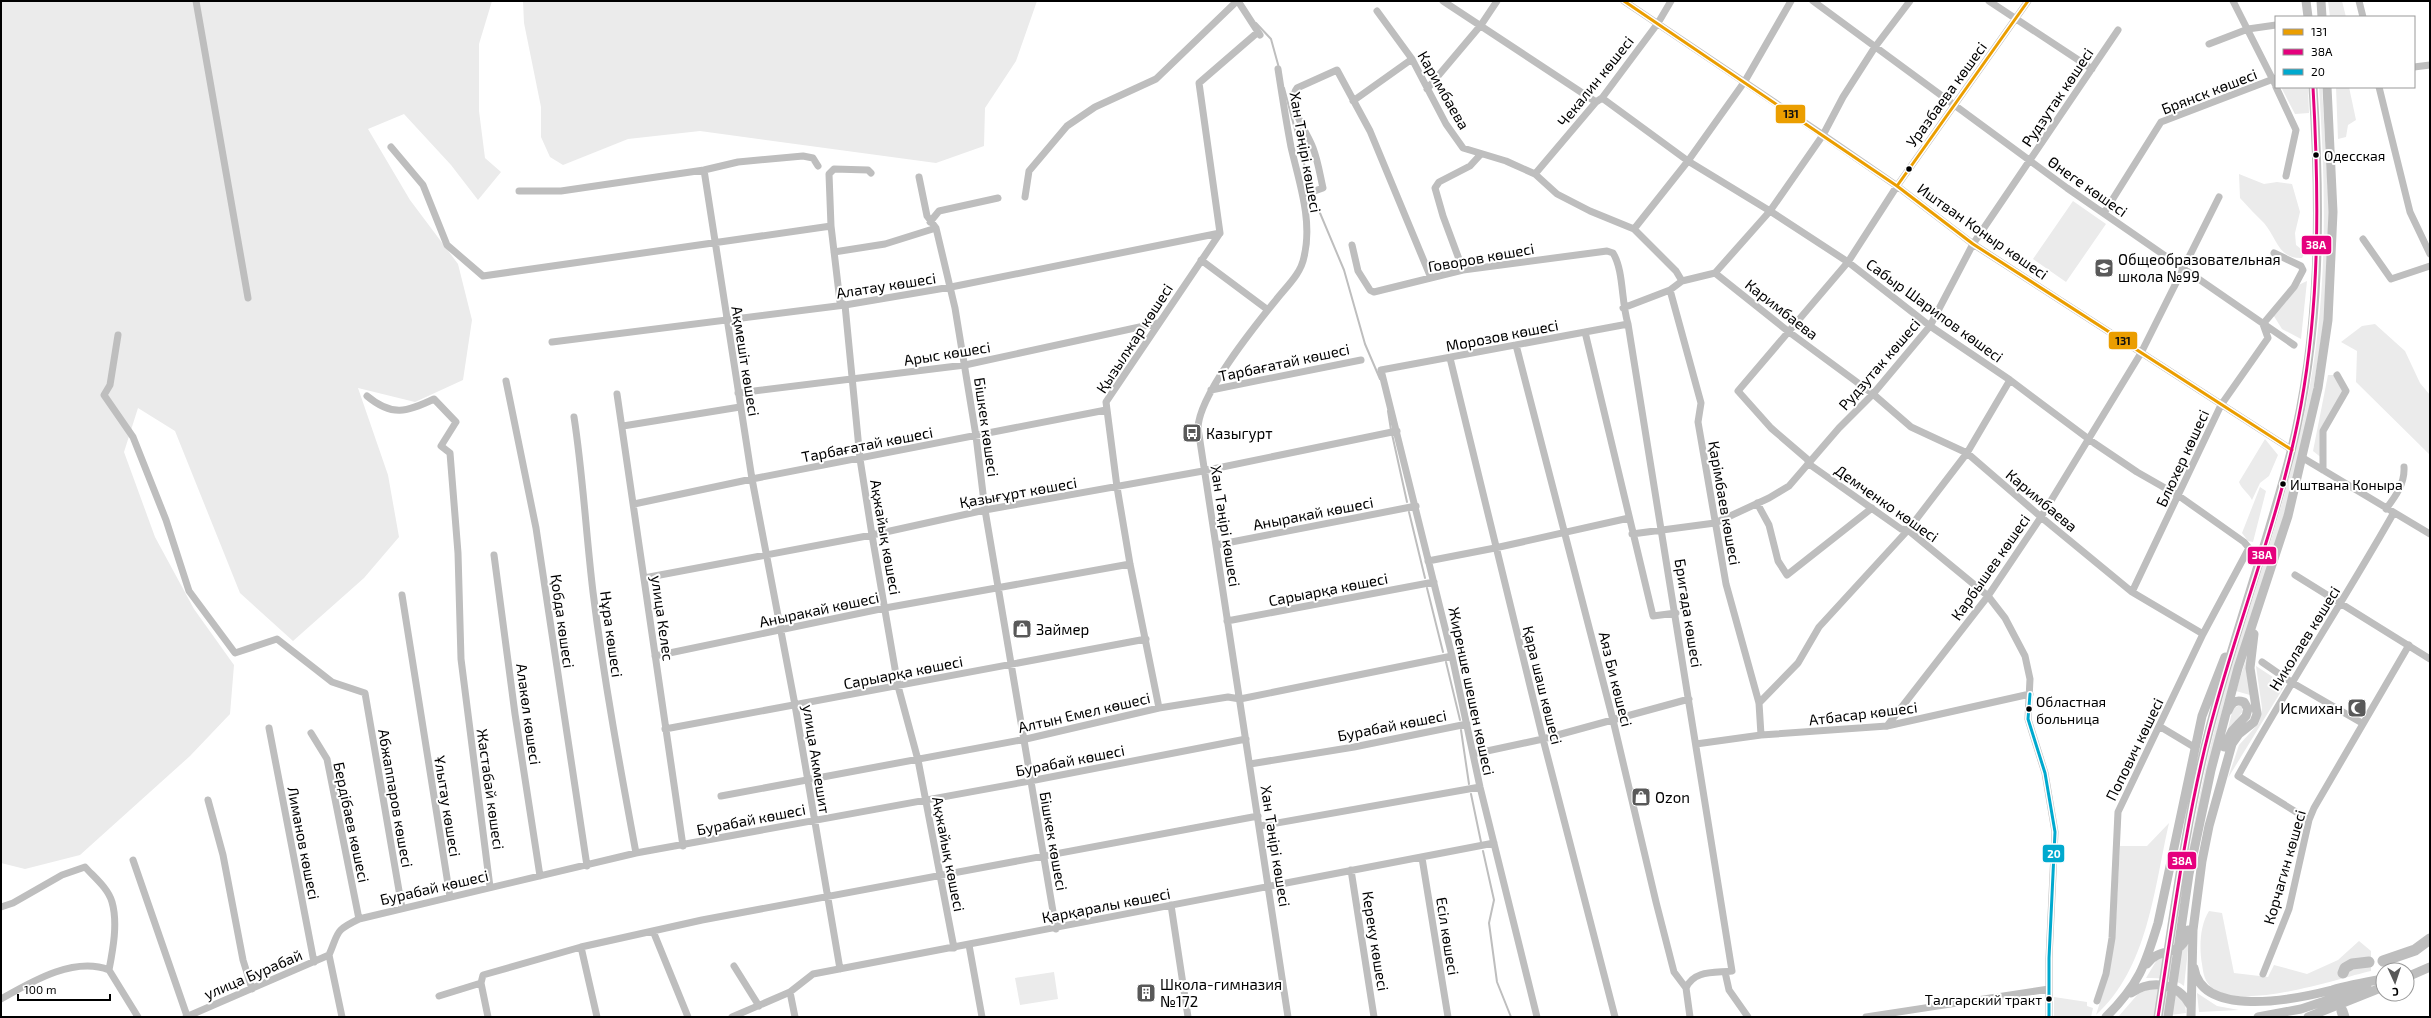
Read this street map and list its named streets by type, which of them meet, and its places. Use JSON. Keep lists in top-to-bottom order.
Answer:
{
  "streets": {
    "street": [
      "Чекалин көшесі",
      "Каримбаева",
      "Брянск көшесі",
      "Уразбаева көшесі",
      "Рудзутак көшесі",
      "Хан Тәңірі көшесі",
      "Өнеге көшесі",
      "Иштван Коныр көшесі",
      "Говоров көшесі",
      "Алатау көшесі",
      "Сабыр Шарипов көшесі",
      "Морозов көшесі",
      "Қызылжар көшесі",
      "Арыс көшесі",
      "Ақмешіт көшесі",
      "Тарбағатай көшесі",
      "Бішкек көшесі",
      "Блюхер көшесі",
      "Қазығұрт көшесі",
      "Қарімбаев көшесі",
      "Демченко көшесі",
      "Аныракай көшесі",
      "Ақжайық көшесі",
      "Карбышев көшесі",
      "Сарыарқа көшесі",
      "Бригада көшесі",
      "улица Келеc",
      "Қобда көшесі",
      "Нұра көшесі",
      "Николаев көшесі",
      "Аяз Би көшесі",
      "Қара шаш көшесі",
      "Жиренше шешен көшесі",
      "Алтын Емел көшесі",
      "Атбасар көшесі",
      "Алакөл көшесі",
      "Бурабай көшесі",
      "Попович көшесі",
      "улица Акмешит",
      "Жастабай көшесі",
      "Абжаппаров көшесі",
      "Ұлытау көшесі",
      "Бердібаев көшесі",
      "Лиманов көшесі",
      "Корчагин көшесі",
      "Қарқаралы көшесі",
      "Есіл көшесі",
      "Кереку көшесі",
      "улица Бурабай"
    ]
  },
  "crossings": [
    ["Чекалин көшесі", "Каримбаева"],
    ["Чекалин көшесі", "Иштван Коныр көшесі"],
    ["Чекалин көшесі", "Сабыр Шарипов көшесі"],
    ["Каримбаева", "Уразбаева көшесі"],
    ["Каримбаева", "Рудзутак көшесі"],
    ["Каримбаева", "Блюхер көшесі"],
    ["Каримбаева", "Карбышев көшесі"],
    ["Каримбаева", "Попович көшесі"],
    ["Брянск көшесі", "Өнеге көшесі"],
    ["Уразбаева көшесі", "Өнеге көшесі"],
    ["Уразбаева көшесі", "Иштван Коныр көшесі"],
    ["Уразбаева көшесі", "Сабыр Шарипов көшесі"],
    ["Уразбаева көшесі", "Демченко көшесі"],
    ["Рудзутак көшесі", "Өнеге көшесі"],
    ["Рудзутак көшесі", "Иштван Коныр көшесі"],
    ["Рудзутак көшесі", "Сабыр Шарипов көшесі"],
    ["Рудзутак көшесі", "Қарімбаев көшесі"],
    ["Рудзутак көшесі", "Демченко көшесі"],
    ["Рудзутак көшесі", "Бригада көшесі"],
    ["Хан Тәңірі көшесі", "Тарбағатай көшесі"],
    ["Хан Тәңірі көшесі", "Қазығұрт көшесі"],
    ["Хан Тәңірі көшесі", "Аныракай көшесі"],
    ["Хан Тәңірі көшесі", "Сарыарқа көшесі"],
    ["Хан Тәңірі көшесі", "Алтын Емел көшесі"],
    ["Хан Тәңірі көшесі", "Бурабай көшесі"],
    ["Хан Тәңірі көшесі", "Қарқаралы көшесі"],
    ["Өнеге көшесі", "Блюхер көшесі"],
    ["Өнеге көшесі", "Карбышев көшесі"],
    ["Иштван Коныр көшесі", "Блюхер көшесі"],
    ["Иштван Коныр көшесі", "Карбышев көшесі"],
    ["Говоров көшесі", "Бригада көшесі"],
    ["Алатау көшесі", "Қызылжар көшесі"],
    ["Алатау көшесі", "Ақмешіт көшесі"],
    ["Алатау көшесі", "Бішкек көшесі"],
    ["Алатау көшесі", "Ақжайық көшесі"],
    ["Сабыр Шарипов көшесі", "Блюхер көшесі"],
    ["Сабыр Шарипов көшесі", "Карбышев көшесі"],
    ["Сабыр Шарипов көшесі", "Попович көшесі"],
    ["Морозов көшесі", "Бригада көшесі"],
    ["Морозов көшесі", "Аяз Би көшесі"],
    ["Морозов көшесі", "Қара шаш көшесі"],
    ["Морозов көшесі", "Жиренше шешен көшесі"],
    ["Қызылжар көшесі", "Арыс көшесі"],
    ["Қызылжар көшесі", "Тарбағатай көшесі"],
    ["Қызылжар көшесі", "Қазығұрт көшесі"],
    ["Қызылжар көшесі", "Аныракай көшесі"],
    ["Қызылжар көшесі", "Сарыарқа көшесі"],
    ["Қызылжар көшесі", "Алтын Емел көшесі"],
    ["Арыс көшесі", "Ақмешіт көшесі"],
    ["Арыс көшесі", "Бішкек көшесі"],
    ["Арыс көшесі", "Ақжайық көшесі"],
    ["Ақмешіт көшесі", "Тарбағатай көшесі"],
    ["Ақмешіт көшесі", "Қазығұрт көшесі"],
    ["Ақмешіт көшесі", "улица Акмешит"],
    ["Тарбағатай көшесі", "Бішкек көшесі"],
    ["Тарбағатай көшесі", "Ақжайық көшесі"],
    ["Тарбағатай көшесі", "улица Келеc"],
    ["Бішкек көшесі", "Қазығұрт көшесі"],
    ["Бішкек көшесі", "Аныракай көшесі"],
    ["Бішкек көшесі", "Сарыарқа көшесі"],
    ["Бішкек көшесі", "Алтын Емел көшесі"],
    ["Бішкек көшесі", "Бурабай көшесі"],
    ["Бішкек көшесі", "Қарқаралы көшесі"],
    ["Қазығұрт көшесі", "Ақжайық көшесі"],
    ["Қазығұрт көшесі", "улица Келеc"],
    ["Қазығұрт көшесі", "Жиренше шешен көшесі"],
    ["Қазығұрт көшесі", "улица Акмешит"],
    ["Қарімбаев көшесі", "Атбасар көшесі"],
    ["Демченко көшесі", "Карбышев көшесі"],
    ["Демченко көшесі", "Атбасар көшесі"],
    ["Аныракай көшесі", "Ақжайық көшесі"],
    ["Аныракай көшесі", "улица Келеc"],
    ["Аныракай көшесі", "Жиренше шешен көшесі"],
    ["Аныракай көшесі", "улица Акмешит"],
    ["Ақжайық көшесі", "Сарыарқа көшесі"],
    ["Ақжайық көшесі", "Алтын Емел көшесі"],
    ["Ақжайық көшесі", "Бурабай көшесі"],
    ["Ақжайық көшесі", "Қарқаралы көшесі"],
    ["Карбышев көшесі", "Атбасар көшесі"],
    ["Сарыарқа көшесі", "улица Келеc"],
    ["Сарыарқа көшесі", "Жиренше шешен көшесі"],
    ["Сарыарқа көшесі", "улица Акмешит"],
    ["Бригада көшесі", "Атбасар көшесі"],
    ["улица Келеc", "Бурабай көшесі"],
    ["Қобда көшесі", "Бурабай көшесі"],
    ["Нұра көшесі", "Бурабай көшесі"],
    ["Николаев көшесі", "Корчагин көшесі"],
    ["Жиренше шешен көшесі", "Алтын Емел көшесі"],
    ["Жиренше шешен көшесі", "Бурабай көшесі"],
    ["Жиренше шешен көшесі", "Қарқаралы көшесі"],
    ["Алтын Емел көшесі", "улица Акмешит"],
    ["Алакөл көшесі", "Бурабай көшесі"],
    ["Бурабай көшесі", "улица Акмешит"],
    ["Бурабай көшесі", "Жастабай көшесі"],
    ["Бурабай көшесі", "Абжаппаров көшесі"],
    ["Бурабай көшесі", "Ұлытау көшесі"],
    ["Бурабай көшесі", "Бердібаев көшесі"],
    ["Бурабай көшесі", "улица Бурабай"],
    ["улица Акмешит", "Қарқаралы көшесі"],
    ["Лиманов көшесі", "улица Бурабай"],
    ["Қарқаралы көшесі", "Есіл көшесі"],
    ["Қарқаралы көшесі", "Кереку көшесі"]
  ],
  "places": {
    "other": [
      "Одесская",
      "Иштвана Коныра",
      "Областная больница",
      "Талгарский тракт"
    ],
    "school or university": ["Общеобразовательная школа №99"],
    "bus stop": ["Казыгурт"],
    "shop": ["Займер", "Ozon"],
    "mosque": ["Исмихан"],
    "building": ["Школа-гимназия №172"]
  },
  "lines": ["transit line 131", "transit line 38А", "transit line 20"],
  "legend": ["131", "38А", "20"],
  "scale_bar": "100 m",
  "north": "bottom"
}
